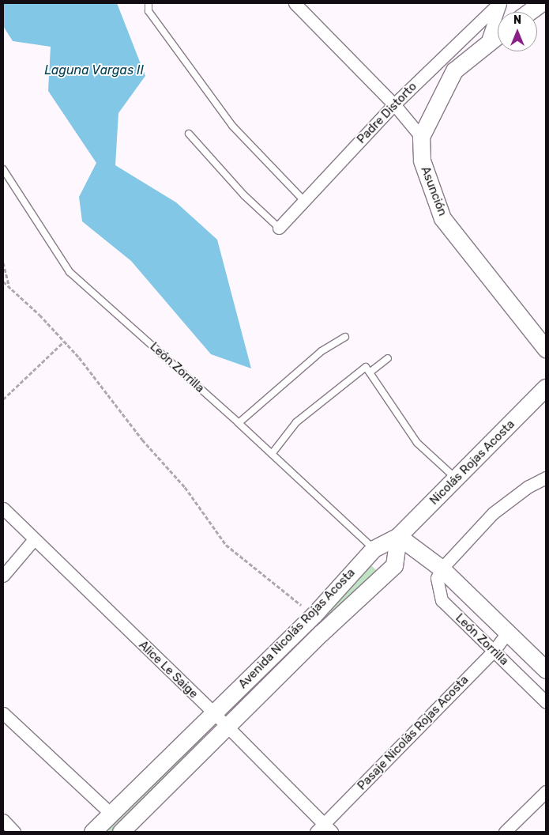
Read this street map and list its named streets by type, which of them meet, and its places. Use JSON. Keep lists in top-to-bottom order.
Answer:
{
  "streets": {
    "main road": [
      "Asunción",
      "León Zorrilla",
      "Nicolás Rojas Acosta",
      "Avenida Nicolás Rojas Acosta"
    ],
    "street": ["Padre Distorto", "Alice Le Saige", "Pasaje Nicolás Rojas Acosta"]
  },
  "crossings": [
    ["León Zorrilla", "Nicolás Rojas Acosta"],
    ["León Zorrilla", "Avenida Nicolás Rojas Acosta"],
    ["León Zorrilla", "Pasaje Nicolás Rojas Acosta"],
    ["Nicolás Rojas Acosta", "Avenida Nicolás Rojas Acosta"],
    ["Avenida Nicolás Rojas Acosta", "Alice Le Saige"],
    ["Alice Le Saige", "Pasaje Nicolás Rojas Acosta"]
  ],
  "water": ["Laguna Vargas II"],
  "north": "top"
}
